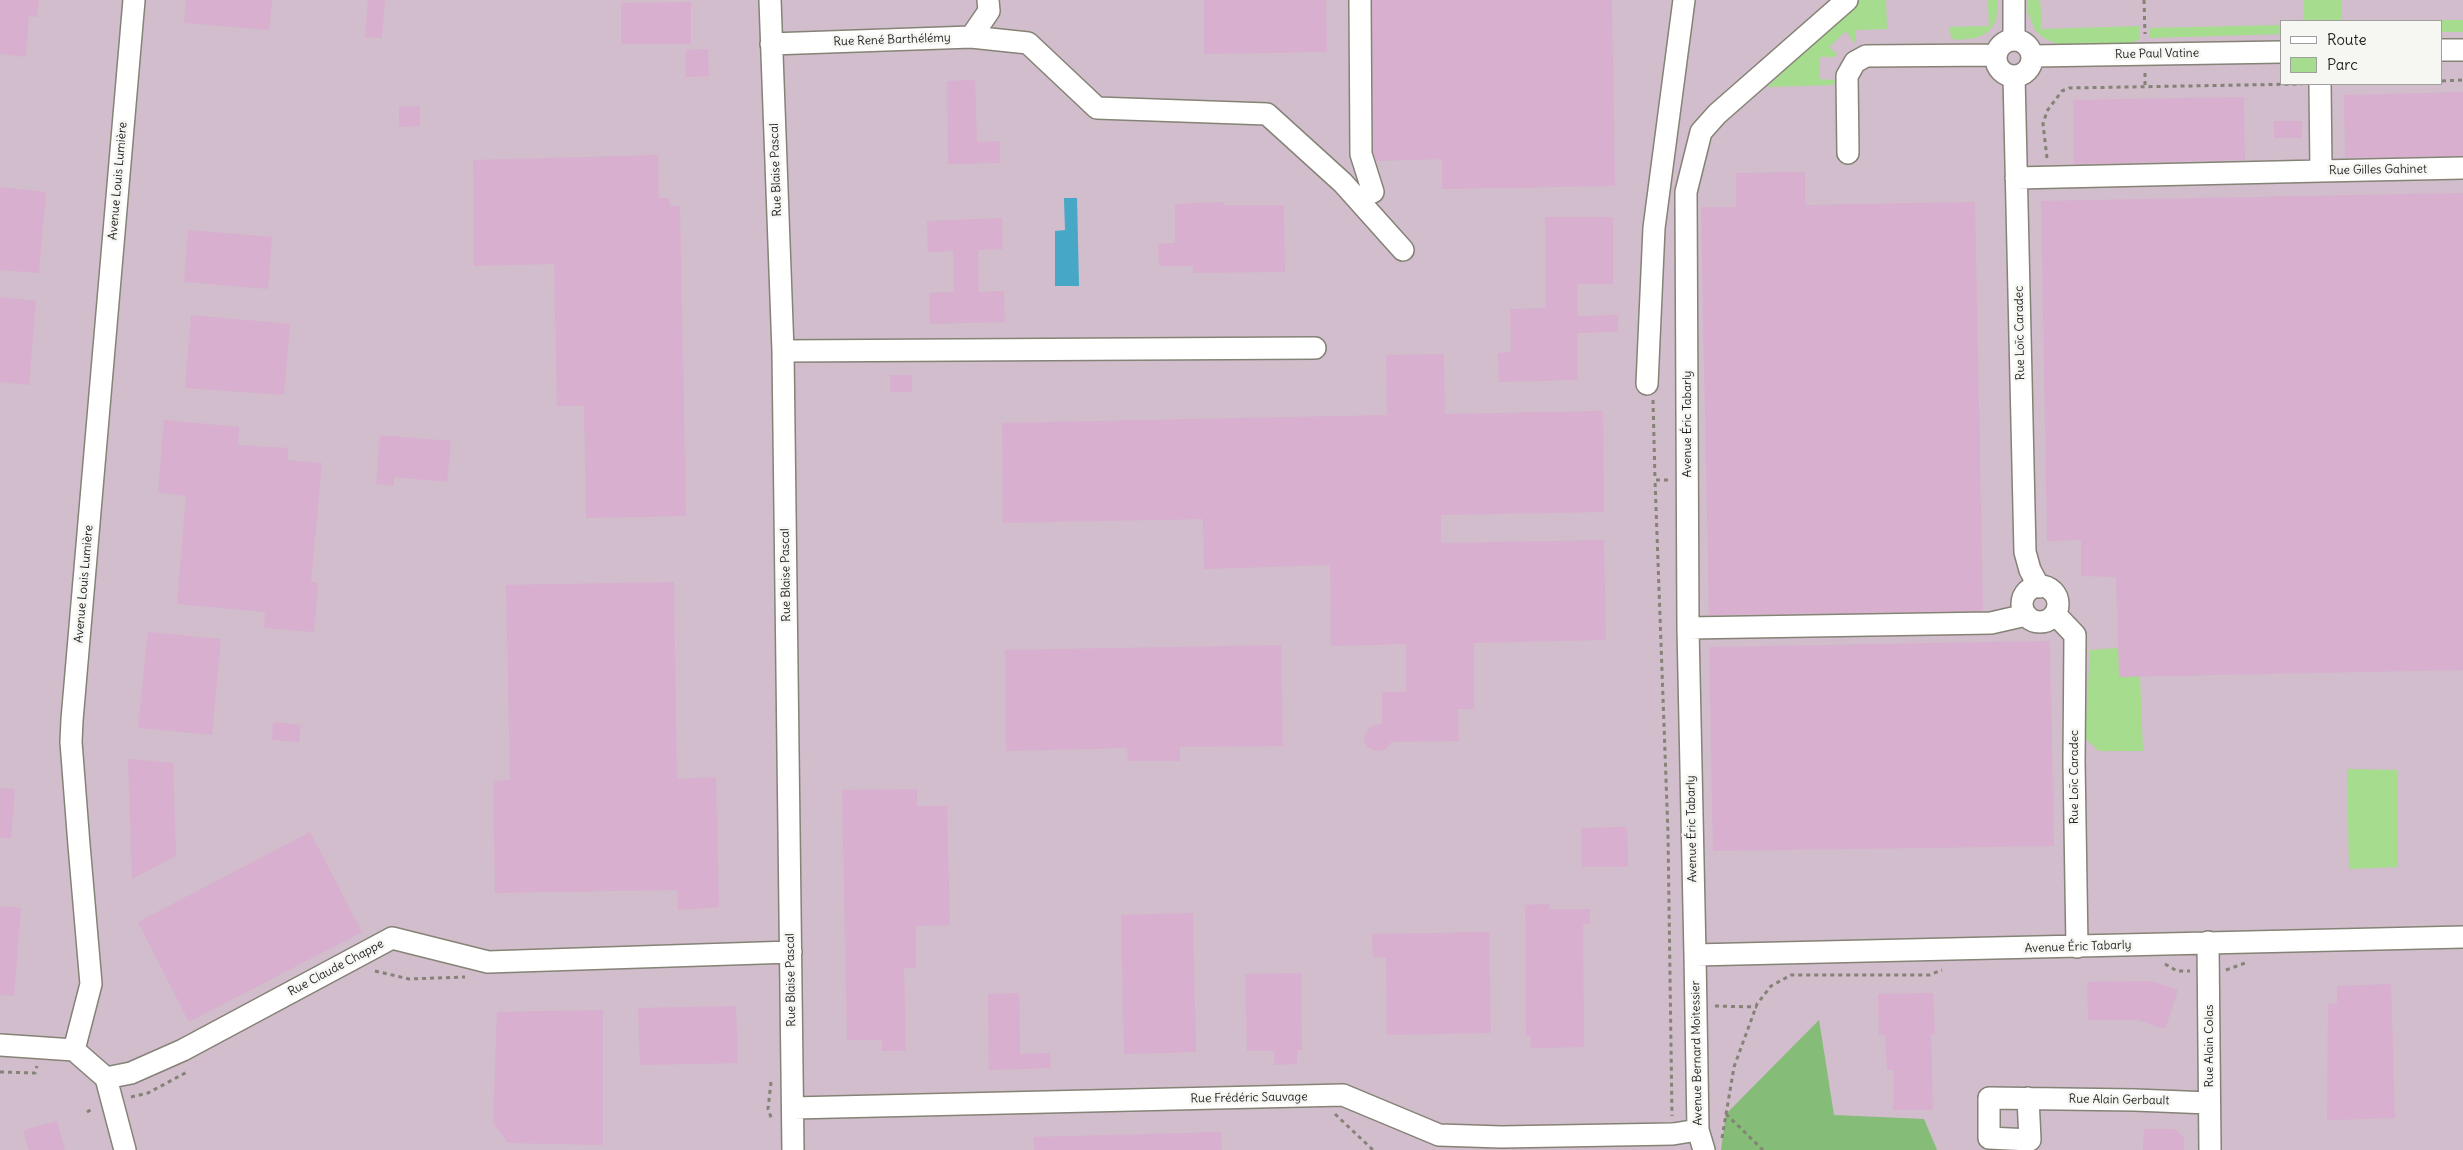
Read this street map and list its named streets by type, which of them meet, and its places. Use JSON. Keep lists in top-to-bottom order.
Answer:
{
  "streets": {
    "street": [
      "Rue René Barthélémy",
      "Rue Paul Vatine",
      "Rue Blaise Pascal",
      "Rue Gilles Gahinet",
      "Avenue Louis Lumière",
      "Rue Loïc Caradec",
      "Avenue Éric Tabarly",
      "Rue Claude Chappe",
      "Rue Alain Colas",
      "Avenue Bernard Moitessier",
      "Rue Frédéric Sauvage",
      "Rue Alain Gerbault"
    ]
  },
  "crossings": [
    ["Rue René Barthélémy", "Rue Blaise Pascal"],
    ["Rue Paul Vatine", "Rue Loïc Caradec"],
    ["Rue Blaise Pascal", "Rue Claude Chappe"],
    ["Rue Blaise Pascal", "Rue Frédéric Sauvage"],
    ["Rue Loïc Caradec", "Avenue Éric Tabarly"],
    ["Avenue Éric Tabarly", "Rue Alain Colas"],
    ["Avenue Éric Tabarly", "Avenue Bernard Moitessier"],
    ["Rue Alain Colas", "Rue Alain Gerbault"],
    ["Avenue Bernard Moitessier", "Rue Frédéric Sauvage"]
  ],
  "legend": ["Route", "Parc"]
}
